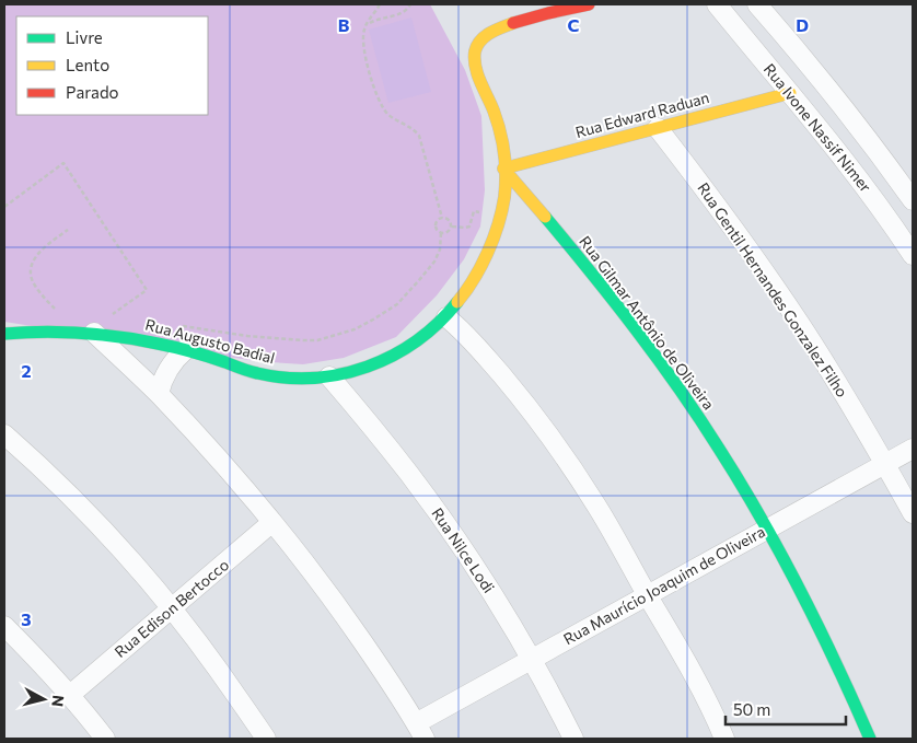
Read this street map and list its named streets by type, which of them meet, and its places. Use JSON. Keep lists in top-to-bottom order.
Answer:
{
  "streets": {
    "street": [
      "Rua Edward Raduan",
      "Rua Ivone Nassif Nimer",
      "Rua Gentil Hernandes Gonzalez Filho",
      "Rua Gilmar Antônio de Oliveira",
      "Rua Augusto Badial",
      "Rua Nilce Lodi",
      "Rua Maurício Joaquim de Oliveira",
      "Rua Edison Bertocco"
    ]
  },
  "crossings": [
    ["Rua Edward Raduan", "Rua Ivone Nassif Nimer"],
    ["Rua Edward Raduan", "Rua Gentil Hernandes Gonzalez Filho"],
    ["Rua Edward Raduan", "Rua Gilmar Antônio de Oliveira"],
    ["Rua Edward Raduan", "Rua Augusto Badial"],
    ["Rua Gentil Hernandes Gonzalez Filho", "Rua Maurício Joaquim de Oliveira"],
    ["Rua Gilmar Antônio de Oliveira", "Rua Augusto Badial"],
    ["Rua Gilmar Antônio de Oliveira", "Rua Maurício Joaquim de Oliveira"],
    ["Rua Augusto Badial", "Rua Nilce Lodi"],
    ["Rua Nilce Lodi", "Rua Maurício Joaquim de Oliveira"]
  ],
  "legend": ["Livre", "Lento", "Parado"],
  "scale_bar": "50 m",
  "north": "right",
  "grid": {
    "columns": ["B", "C", "D"],
    "rows": ["2", "3"]
  }
}
